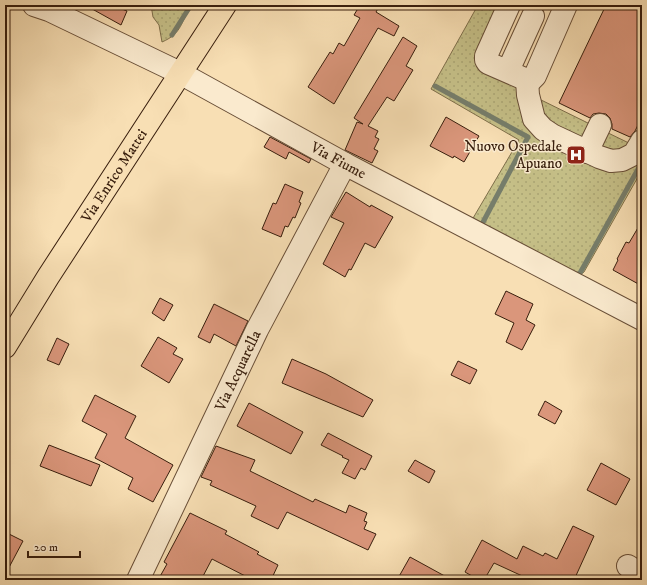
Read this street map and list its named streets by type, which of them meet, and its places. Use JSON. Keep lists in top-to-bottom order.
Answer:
{
  "streets": {
    "main road": ["Via Enrico Mattei"],
    "street": ["Via Fiume", "Via Acquarella"]
  },
  "crossings": [
    ["Via Fiume", "Via Enrico Mattei"],
    ["Via Fiume", "Via Acquarella"]
  ],
  "places": {
    "hospital": ["Nuovo Ospedale Apuano"]
  },
  "scale_bar": "20 m"
}
